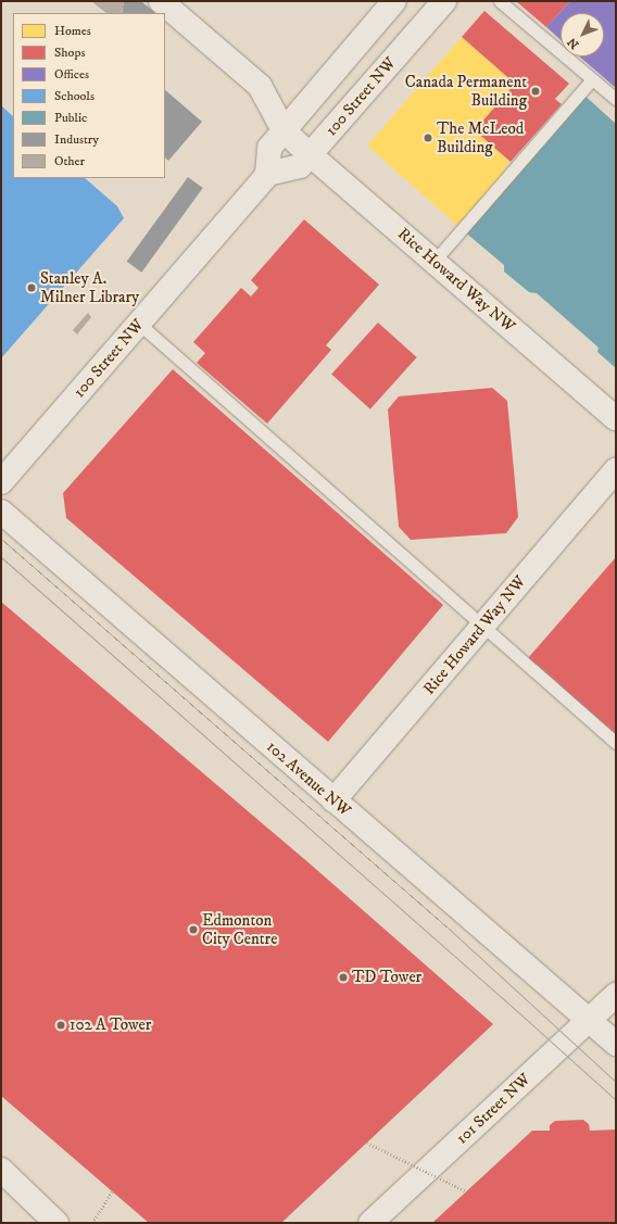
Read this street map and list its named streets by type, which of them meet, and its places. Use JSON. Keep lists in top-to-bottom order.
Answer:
{
  "streets": {
    "street": [
      "100 Street NW",
      "Rice Howard Way NW",
      "102 Avenue NW",
      "101 Street NW"
    ]
  },
  "crossings": [
    ["100 Street NW", "Rice Howard Way NW"],
    ["Rice Howard Way NW", "102 Avenue NW"],
    ["102 Avenue NW", "101 Street NW"]
  ],
  "places": [
    "Canada Permanent Building",
    "The McLeod Building",
    "Stanley A. Milner Library",
    "Edmonton City Centre",
    "TD Tower",
    "102 A Tower"
  ],
  "legend": [
    "Homes",
    "Shops",
    "Offices",
    "Schools",
    "Public",
    "Industry",
    "Other"
  ],
  "north": "bottom left"
}
